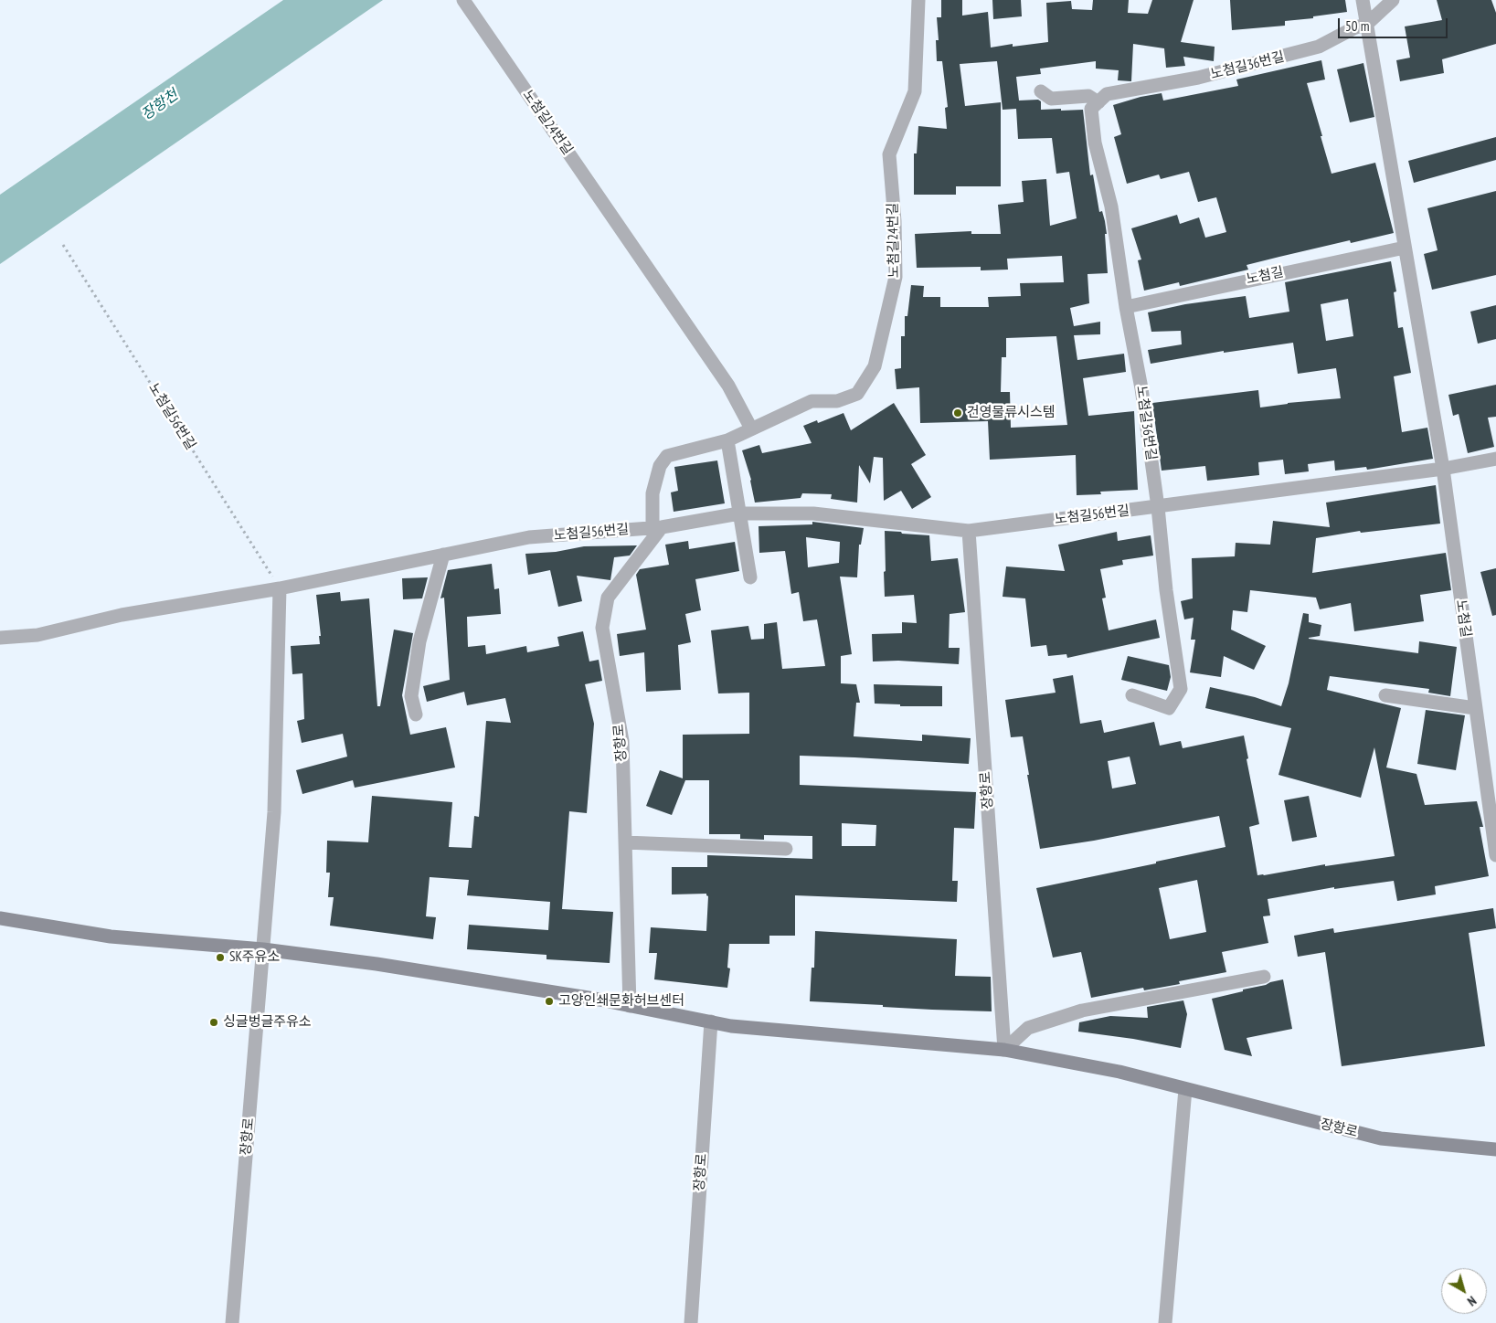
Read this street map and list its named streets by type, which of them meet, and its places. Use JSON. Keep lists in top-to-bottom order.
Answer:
{
  "streets": {
    "main road": ["장항로"],
    "street": [
      "노첨길36번길",
      "노첨길24번길",
      "노첨길",
      "노첨길56번길"
    ]
  },
  "crossings": [
    ["노첨길36번길", "노첨길"],
    ["노첨길36번길", "노첨길56번길"],
    ["노첨길24번길", "노첨길56번길"],
    ["노첨길24번길", "장항로"],
    ["노첨길", "노첨길56번길"],
    ["노첨길56번길", "장항로"]
  ],
  "water": ["장항천"],
  "places": [
    "건영물류시스템",
    "SK주유소",
    "고양인쇄문화허브센터",
    "싱글벙글주유소"
  ],
  "scale_bar": "50 m",
  "north": "bottom right"
}
